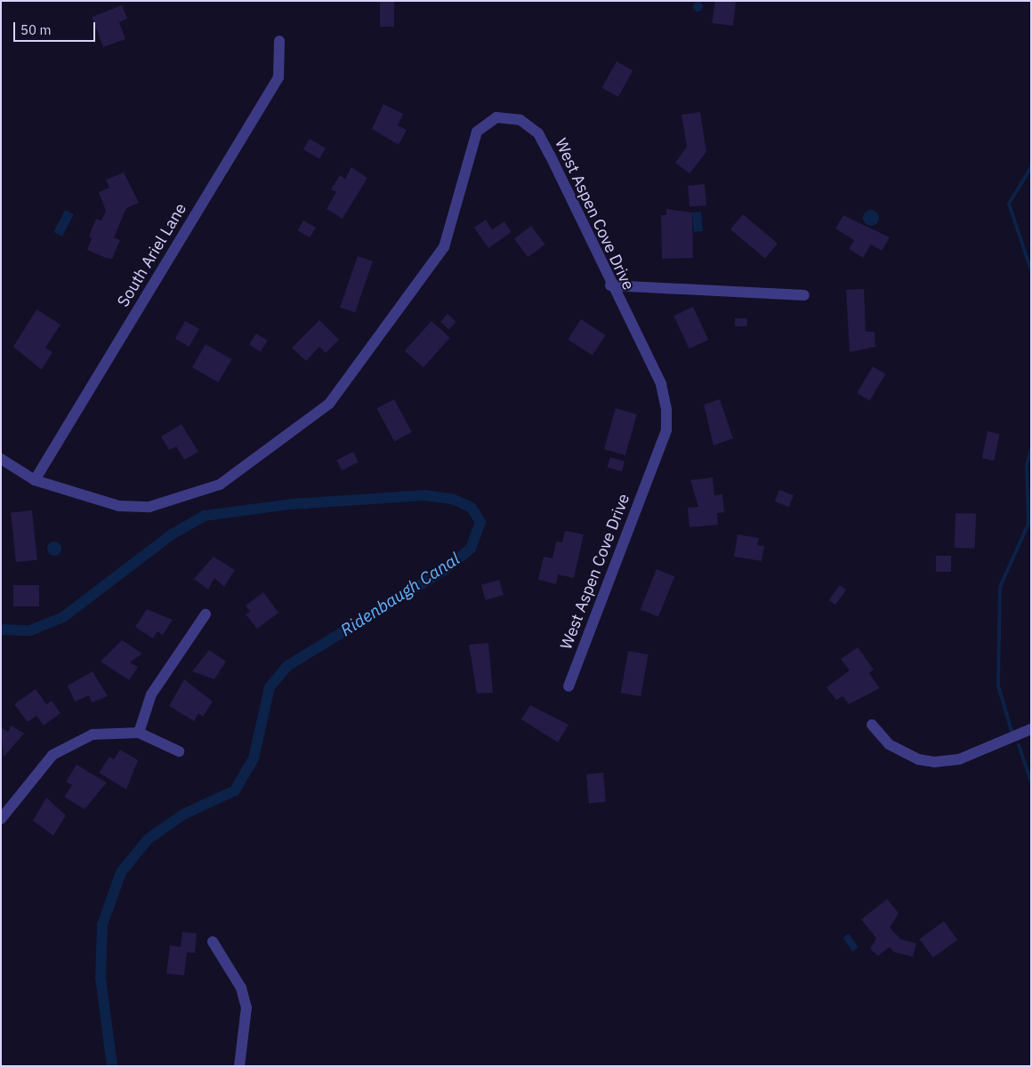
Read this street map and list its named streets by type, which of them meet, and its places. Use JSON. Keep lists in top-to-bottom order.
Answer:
{
  "streets": {
    "street": ["West Aspen Cove Drive", "South Ariel Lane"]
  },
  "crossings": [
    ["West Aspen Cove Drive", "South Ariel Lane"]
  ],
  "water": ["Ridenbaugh Canal"],
  "scale_bar": "50 m"
}
